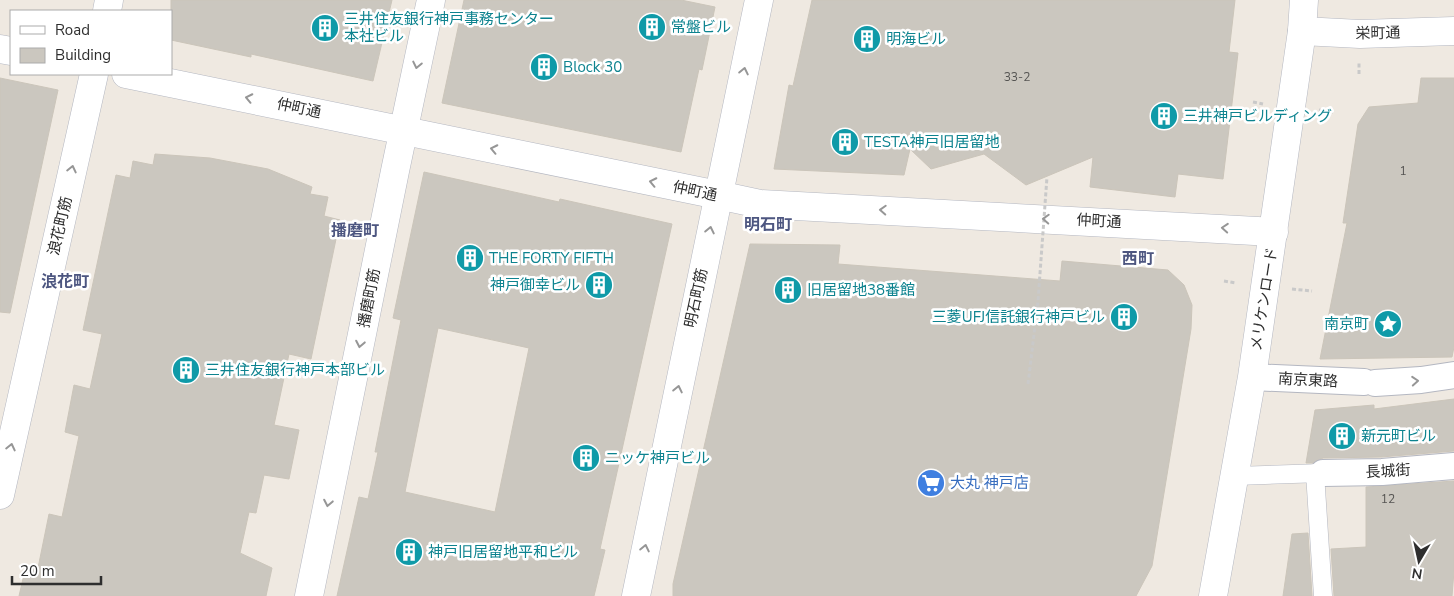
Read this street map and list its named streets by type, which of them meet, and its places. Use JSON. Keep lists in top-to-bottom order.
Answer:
{
  "streets": {
    "street": [
      "栄町通",
      "仲町通",
      "浪花町筋",
      "播磨町筋",
      "明石町筋",
      "メリケンロード",
      "南京東路",
      "長城街"
    ]
  },
  "crossings": [
    ["栄町通", "メリケンロード"],
    ["仲町通", "播磨町筋"],
    ["仲町通", "明石町筋"],
    ["仲町通", "メリケンロード"],
    ["メリケンロード", "南京東路"]
  ],
  "one_way": [
    "仲町通",
    "浪花町筋",
    "播磨町筋",
    "明石町筋",
    "南京東路"
  ],
  "districts": [
    "明石町",
    "播磨町",
    "西町",
    "浪花町"
  ],
  "places": {
    "building": [
      "常盤ビル",
      "三井住友銀行神戸事務センター 本社ビル",
      "明海ビル",
      "Block 30",
      "三井神戸ビルディング",
      "TESTA神戸旧居留地",
      "THE FORTY FIFTH",
      "神戸御幸ビル",
      "旧居留地38番館",
      "三菱UFJ信託銀行神戸ビル",
      "三井住友銀行神戸本部ビル",
      "新元町ビル",
      "ニッケ神戸ビル",
      "神戸旧居留地平和ビル"
    ],
    "place": ["南京町"],
    "supermarket": ["大丸 神戸店"]
  },
  "house_numbers": ["33-2", "1", "12"],
  "legend": ["Road", "Building"],
  "scale_bar": "20 m",
  "north": "bottom"
}
